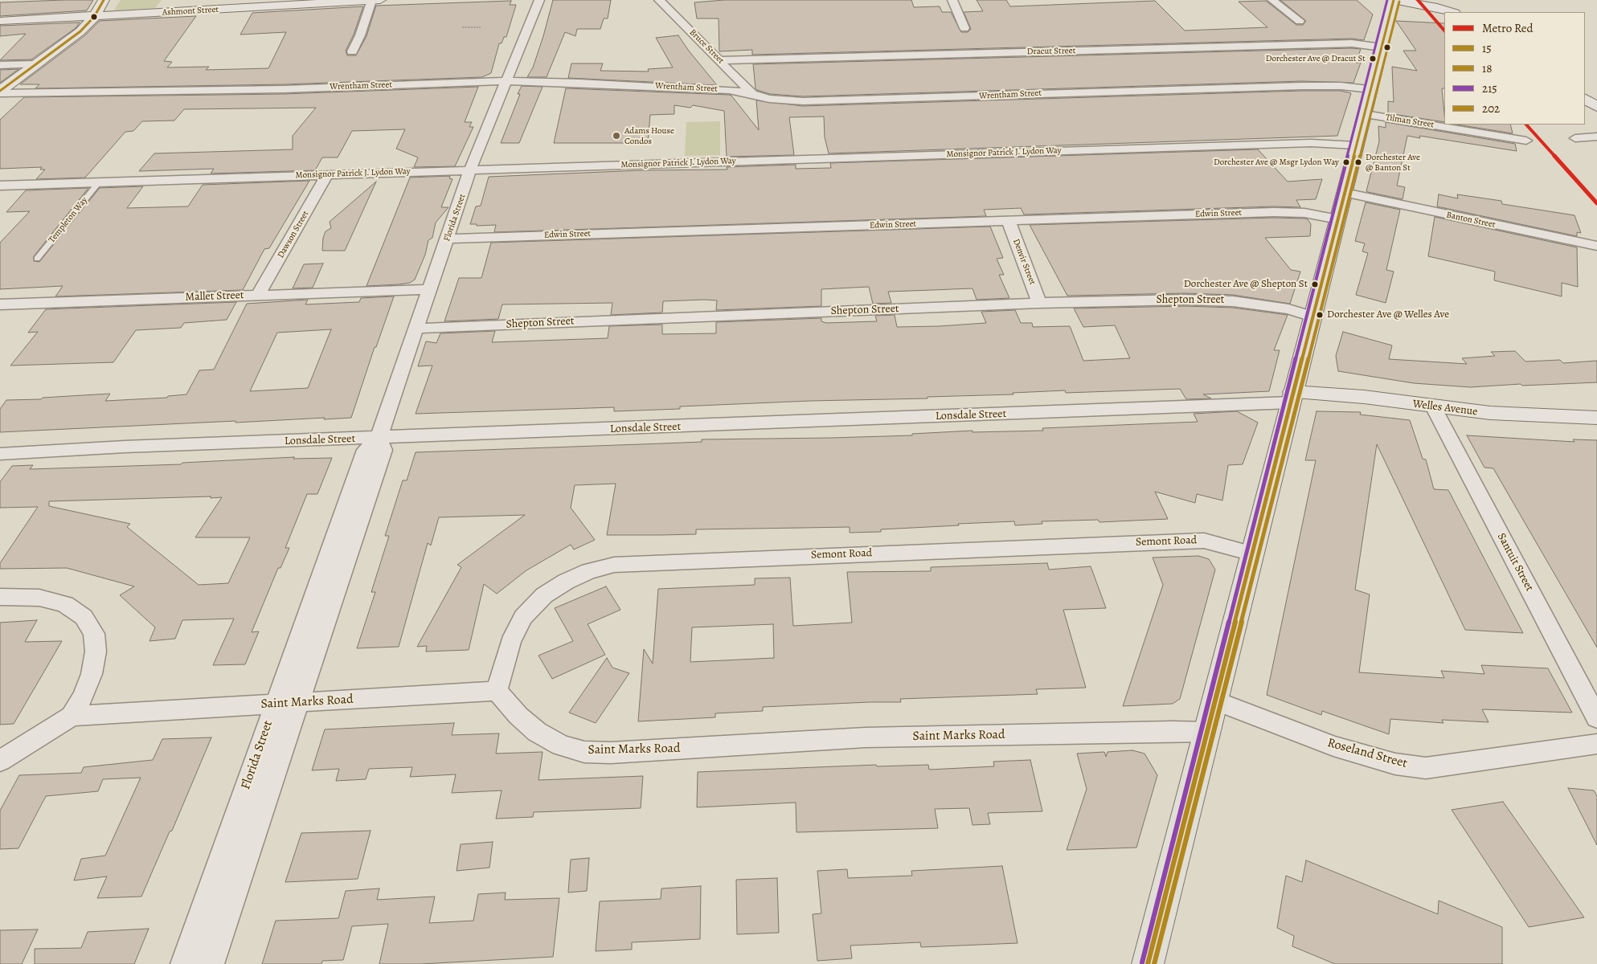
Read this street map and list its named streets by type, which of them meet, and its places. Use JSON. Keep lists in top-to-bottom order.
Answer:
{
  "streets": {
    "main road": ["Ashmont Street", "Welles Avenue"],
    "street": [
      "Bruce Street",
      "Dracut Street",
      "Wrentham Street",
      "Tilman Street",
      "Monsignor Patrick J. Lydon Way",
      "Edwin Street",
      "Florida Street",
      "Banton Street",
      "Dawson Street",
      "Denvir Street",
      "Mallet Street",
      "Shepton Street",
      "Lonsdale Street",
      "Semont Road",
      "Santuit Street",
      "Saint Marks Road",
      "Roseland Street"
    ],
    "lane": ["Templeton Way"]
  },
  "crossings": [
    ["Bruce Street", "Dracut Street"],
    ["Bruce Street", "Wrentham Street"],
    ["Wrentham Street", "Florida Street"],
    ["Monsignor Patrick J. Lydon Way", "Florida Street"],
    ["Monsignor Patrick J. Lydon Way", "Templeton Way"],
    ["Monsignor Patrick J. Lydon Way", "Dawson Street"],
    ["Edwin Street", "Florida Street"],
    ["Edwin Street", "Denvir Street"],
    ["Florida Street", "Mallet Street"],
    ["Florida Street", "Shepton Street"],
    ["Florida Street", "Lonsdale Street"],
    ["Florida Street", "Saint Marks Road"],
    ["Dawson Street", "Mallet Street"],
    ["Denvir Street", "Shepton Street"],
    ["Welles Avenue", "Lonsdale Street"],
    ["Welles Avenue", "Santuit Street"],
    ["Semont Road", "Saint Marks Road"]
  ],
  "places": [
    "Dorchester Ave @ Dracut St",
    "Adams House Condos",
    "Dorchester Ave @ Msgr Lydon Way",
    "Dorchester Ave @ Banton St",
    "Dorchester Ave @ Shepton St",
    "Dorchester Ave @ Welles Ave"
  ],
  "lines": [
    "metro line Red",
    "transit line 15",
    "transit line 215",
    "transit line 202",
    "transit line 18"
  ],
  "legend": [
    "Metro Red",
    "15",
    "18",
    "215",
    "202"
  ]
}
